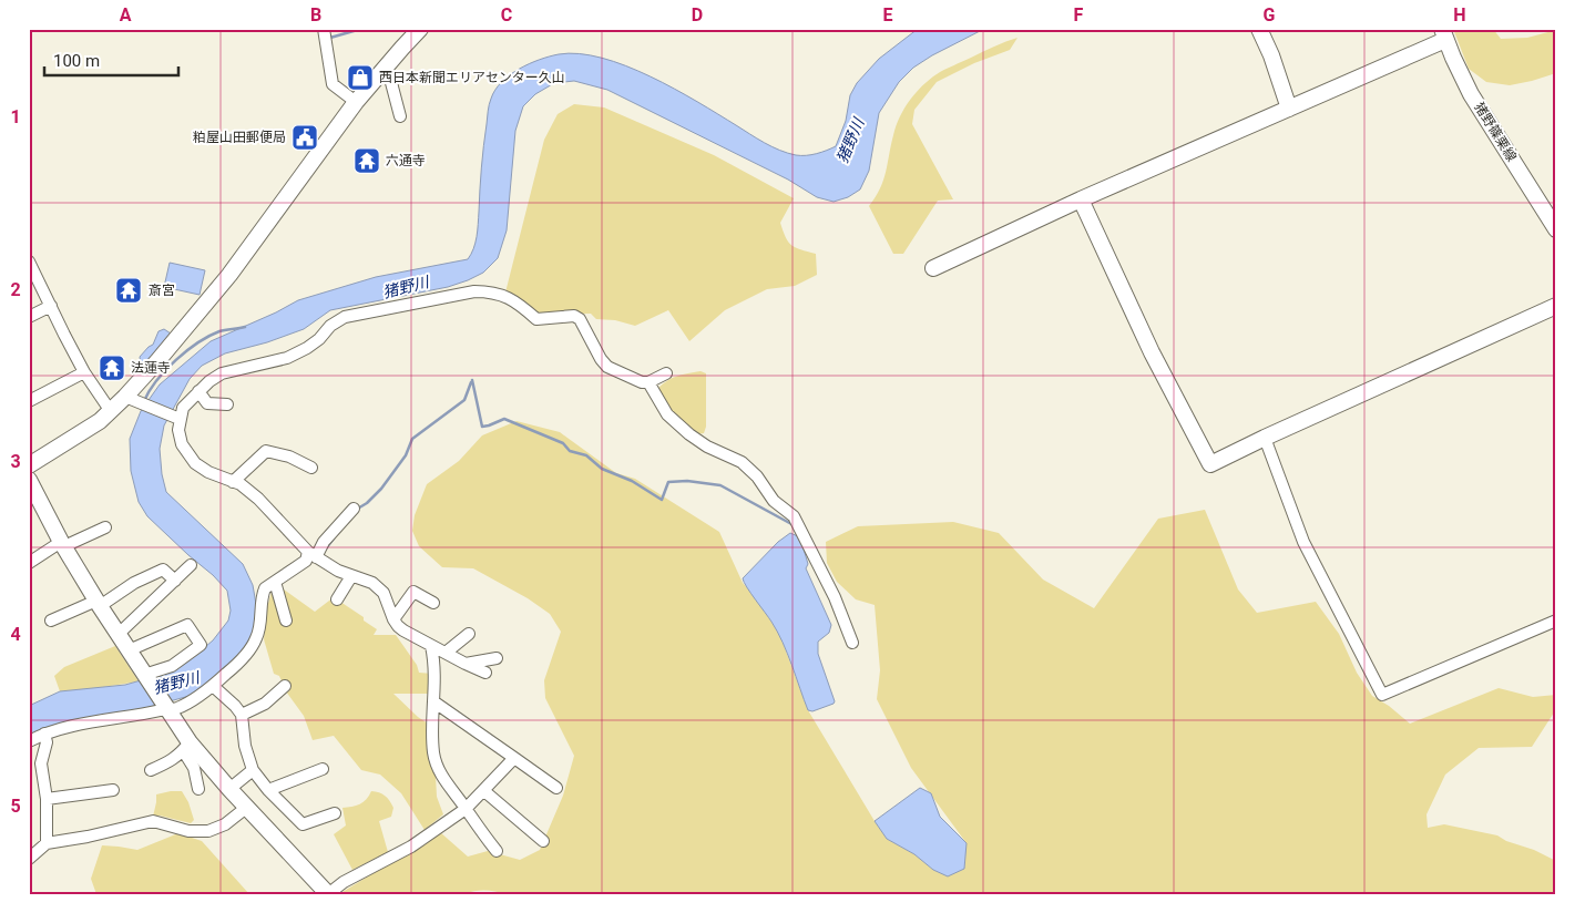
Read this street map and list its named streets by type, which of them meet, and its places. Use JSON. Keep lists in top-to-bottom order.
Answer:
{
  "streets": {
    "street": ["猪野篠栗線"]
  },
  "water": ["猪野川"],
  "places": {
    "shop": ["西日本新聞エリアセンター久山"],
    "public building": ["粕屋山田郵便局"],
    "temple": ["六通寺", "斎宮", "法蓮寺"]
  },
  "scale_bar": "100 m",
  "grid": {
    "columns": [
      "A",
      "B",
      "C",
      "D",
      "E",
      "F",
      "G",
      "H"
    ],
    "rows": [
      "1",
      "2",
      "3",
      "4",
      "5"
    ]
  }
}
